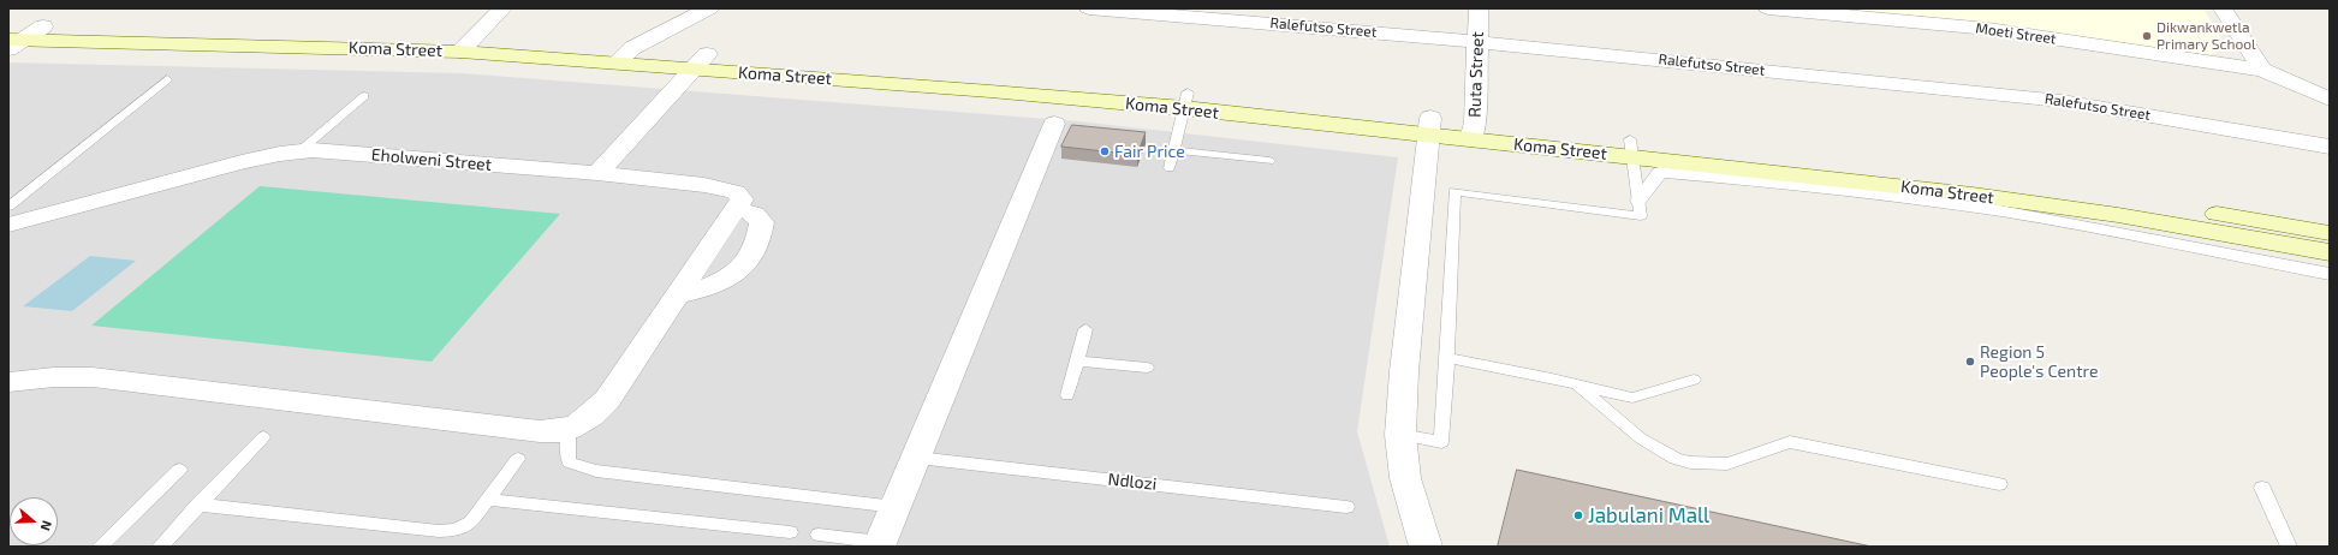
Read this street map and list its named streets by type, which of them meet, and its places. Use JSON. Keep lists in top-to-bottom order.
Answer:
{
  "streets": {
    "main road": ["Koma Street"],
    "street": [
      "Ralefutso Street",
      "Moeti Street",
      "Ruta Street",
      "Eholweni Street"
    ],
    "lane": ["Ndlozi"]
  },
  "crossings": [
    ["Ralefutso Street", "Ruta Street"],
    ["Koma Street", "Ruta Street"]
  ],
  "places": [
    "Dikwankwetla Primary School",
    "Fair Price",
    "Region 5 People's Centre",
    "Jabulani Mall"
  ],
  "north": "right"
}
